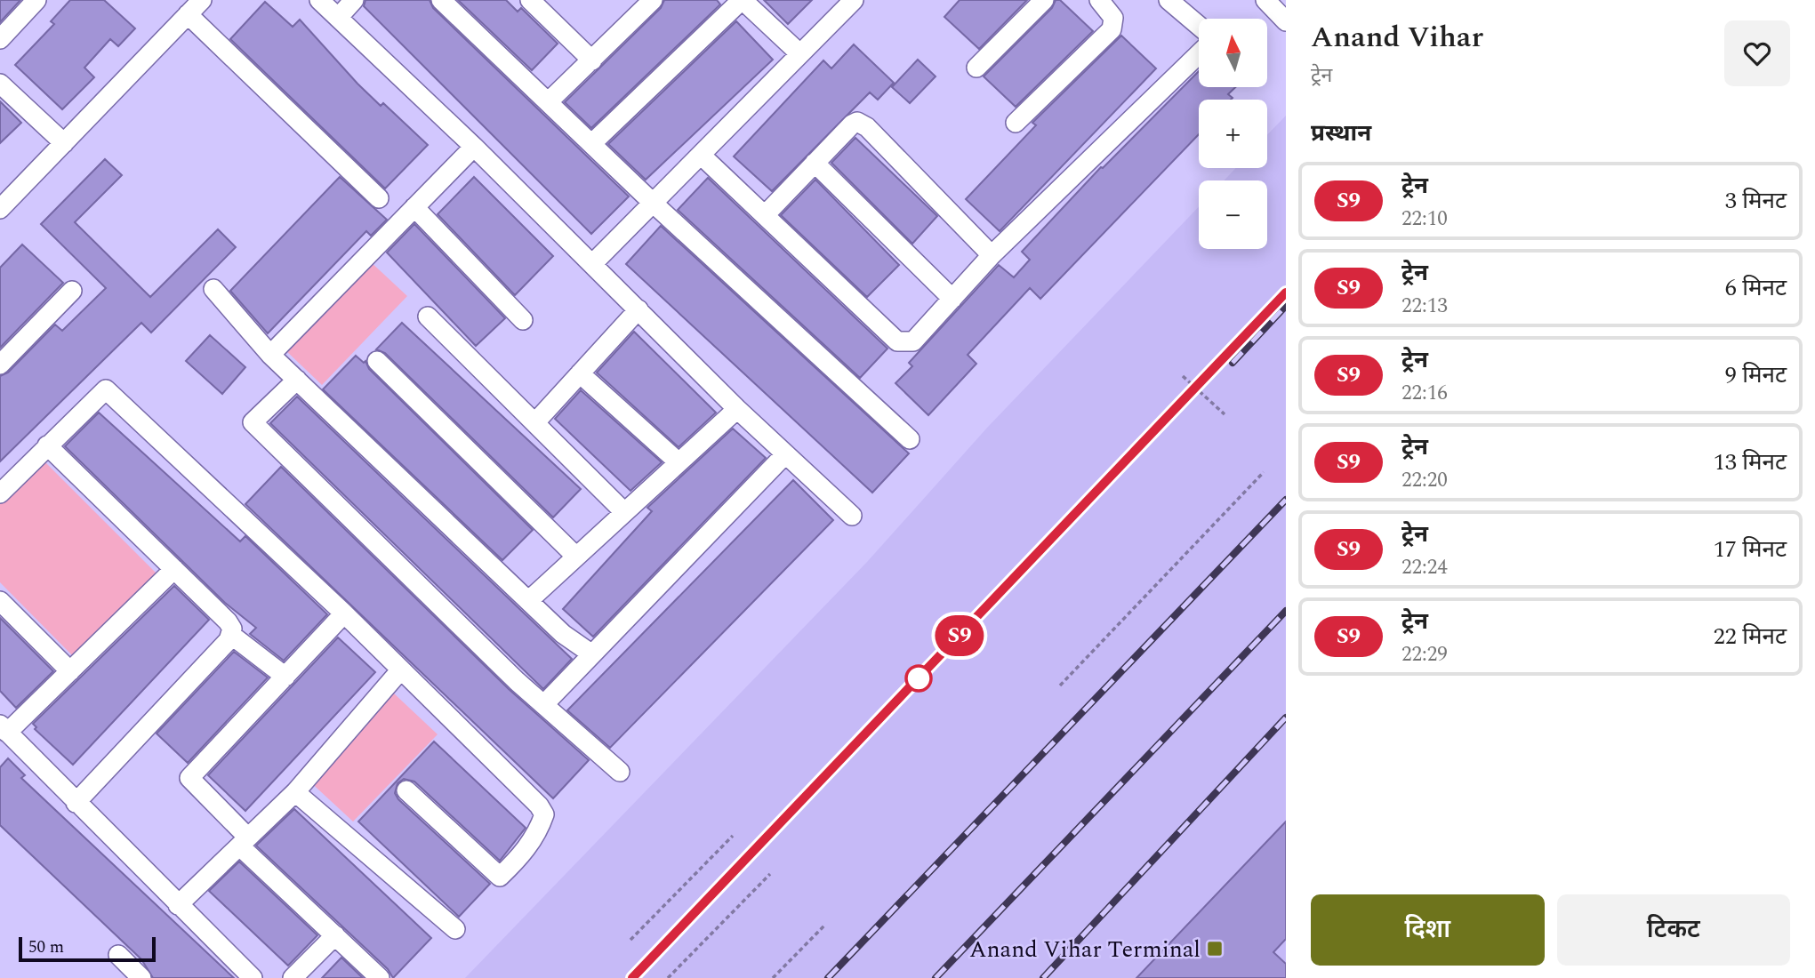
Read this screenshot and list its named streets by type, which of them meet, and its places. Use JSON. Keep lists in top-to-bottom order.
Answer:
{
  "places": {
    "transit": ["Anand Vihar Terminal"]
  },
  "scale_bar": "50 m",
  "north": "top",
  "page": {
    "on_map": "S9",
    "heading": [
      ["Anand Vihar", "ट्रेन"],
      "प्रस्थान"
    ],
    "map_buttons": ["+", "−"],
    "list": [
      {
        "mark": "S9",
        "name": "ट्रेन",
        "note": "22:10",
        "value": "3 मिनट"
      },
      {
        "mark": "S9",
        "name": "ट्रेन",
        "note": "22:13",
        "value": "6 मिनट"
      },
      {
        "mark": "S9",
        "name": "ट्रेन",
        "note": "22:16",
        "value": "9 मिनट"
      },
      {
        "mark": "S9",
        "name": "ट्रेन",
        "note": "22:20",
        "value": "13 मिनट"
      },
      {
        "mark": "S9",
        "name": "ट्रेन",
        "note": "22:24",
        "value": "17 मिनट"
      },
      {
        "mark": "S9",
        "name": "ट्रेन",
        "note": "22:29",
        "value": "22 मिनट"
      }
    ],
    "buttons": ["दिशा", "टिकट"],
    "scale": "50 m"
  }
}
